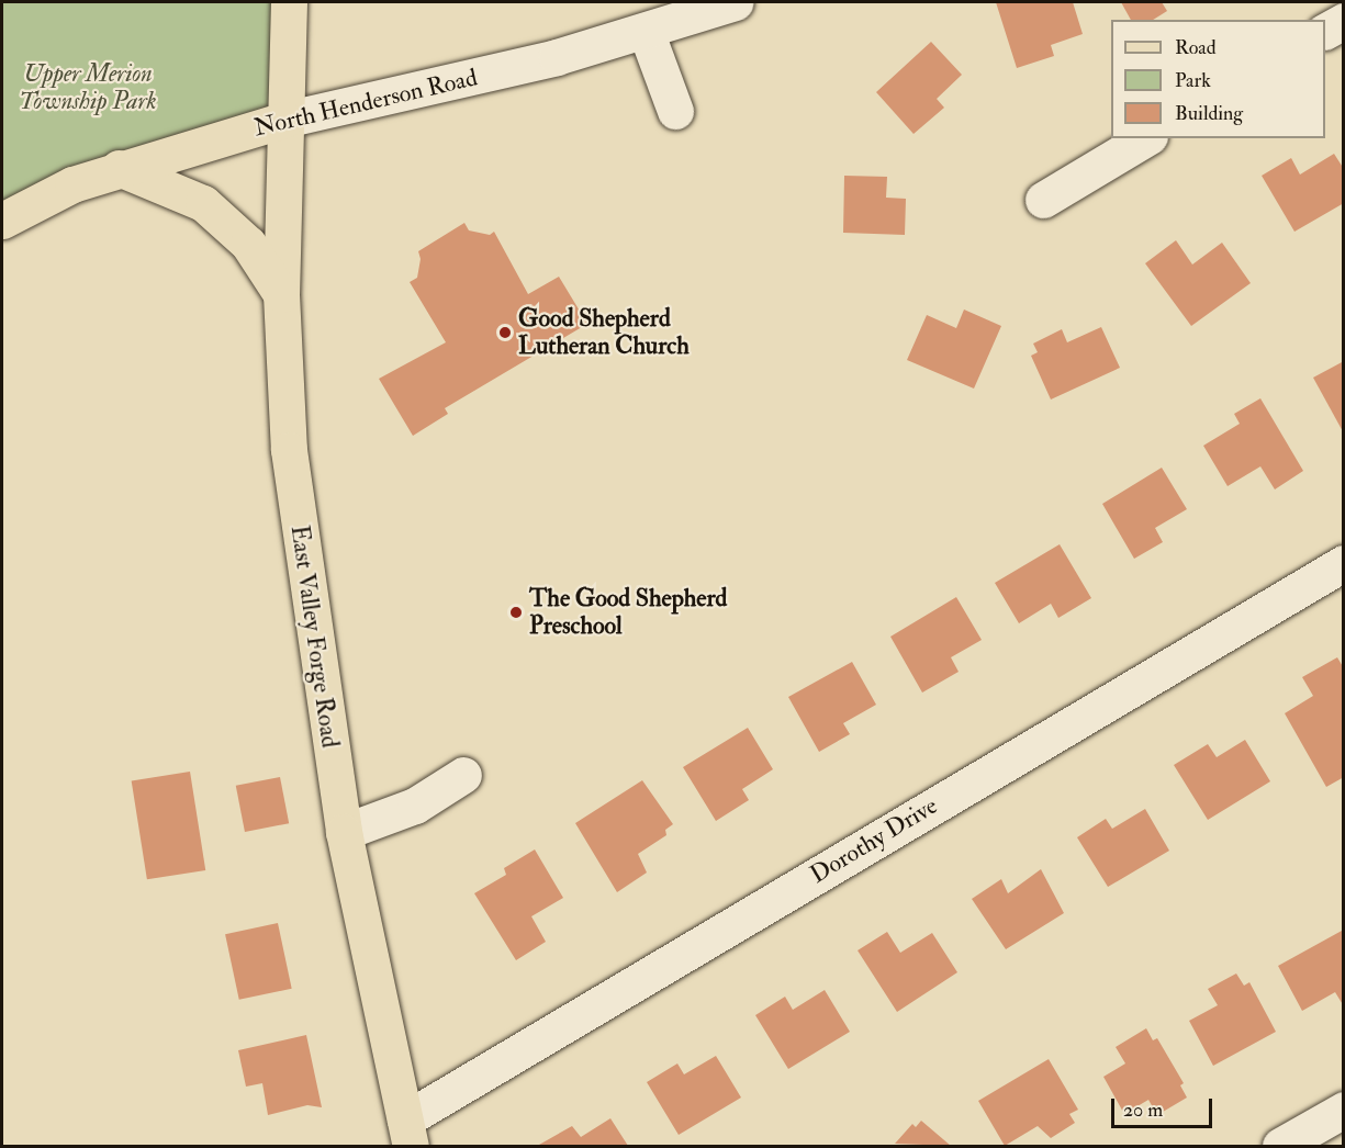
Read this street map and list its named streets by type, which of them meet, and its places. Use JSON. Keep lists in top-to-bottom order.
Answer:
{
  "streets": {
    "main road": ["North Henderson Road", "East Valley Forge Road"],
    "street": ["Dorothy Drive"]
  },
  "crossings": [
    ["North Henderson Road", "East Valley Forge Road"],
    ["East Valley Forge Road", "Dorothy Drive"]
  ],
  "parks": ["Upper Merion Township Park"],
  "places": ["Good Shepherd Lutheran Church", "The Good Shepherd Preschool"],
  "legend": ["Road", "Park", "Building"],
  "scale_bar": "20 m"
}
